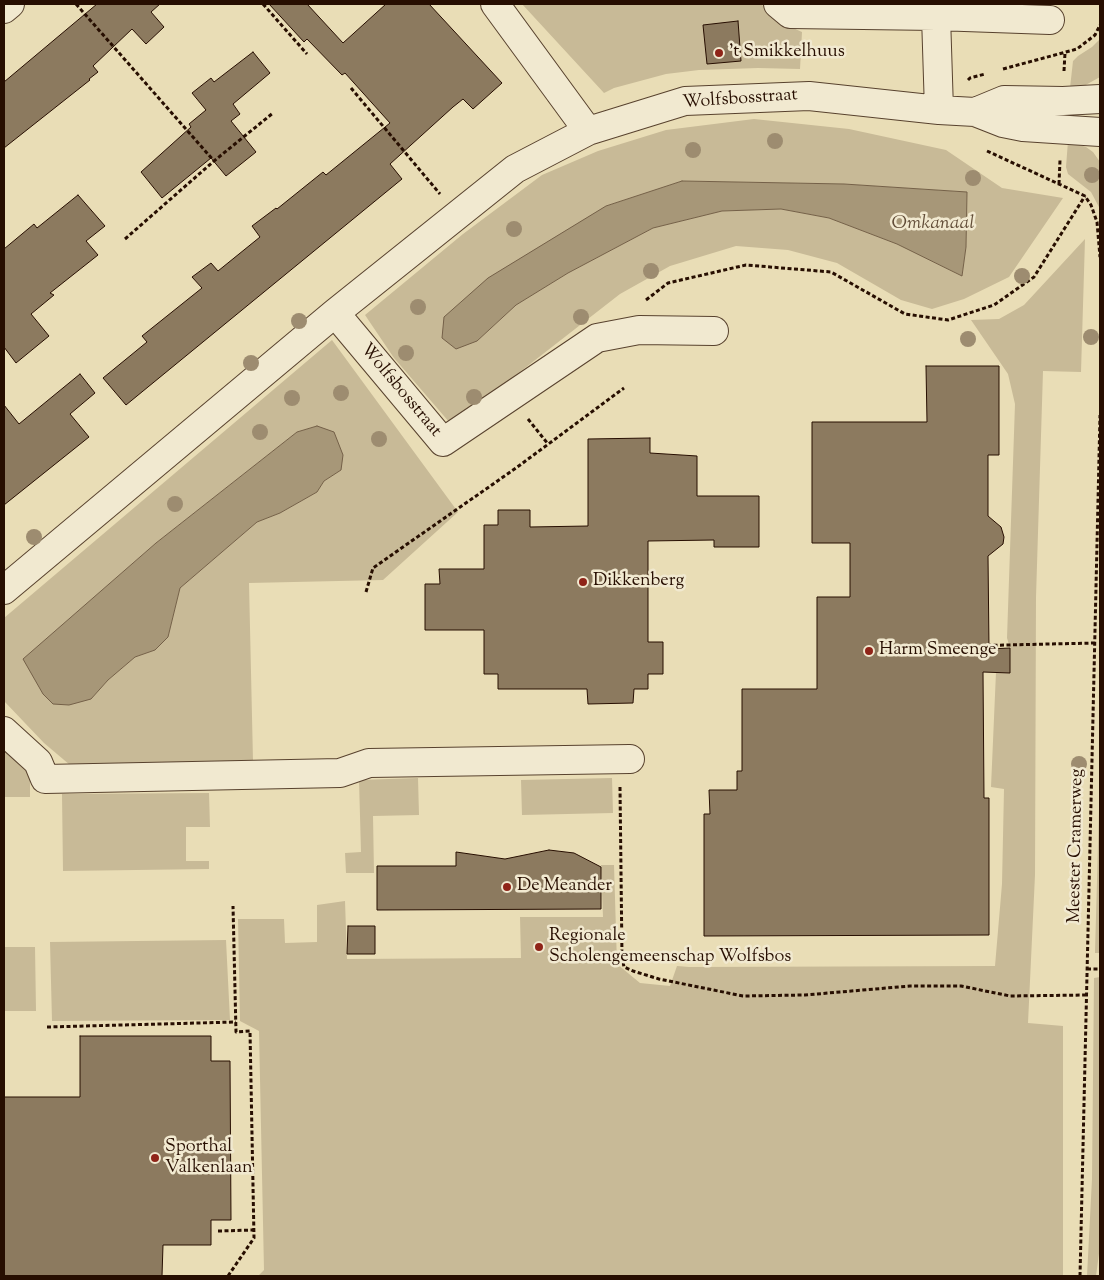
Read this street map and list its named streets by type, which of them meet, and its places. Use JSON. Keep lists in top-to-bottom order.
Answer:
{
  "streets": {
    "street": ["Wolfsbosstraat"],
    "path": ["Meester Cramerweg"]
  },
  "water": ["Omkanaal"],
  "places": [
    "'t Smikkelhuus",
    "Dikkenberg",
    "Harm Smeenge",
    "De Meander",
    "Regionale Scholengemeenschap Wolfsbos",
    "Sporthal Valkenlaan"
  ]
}
